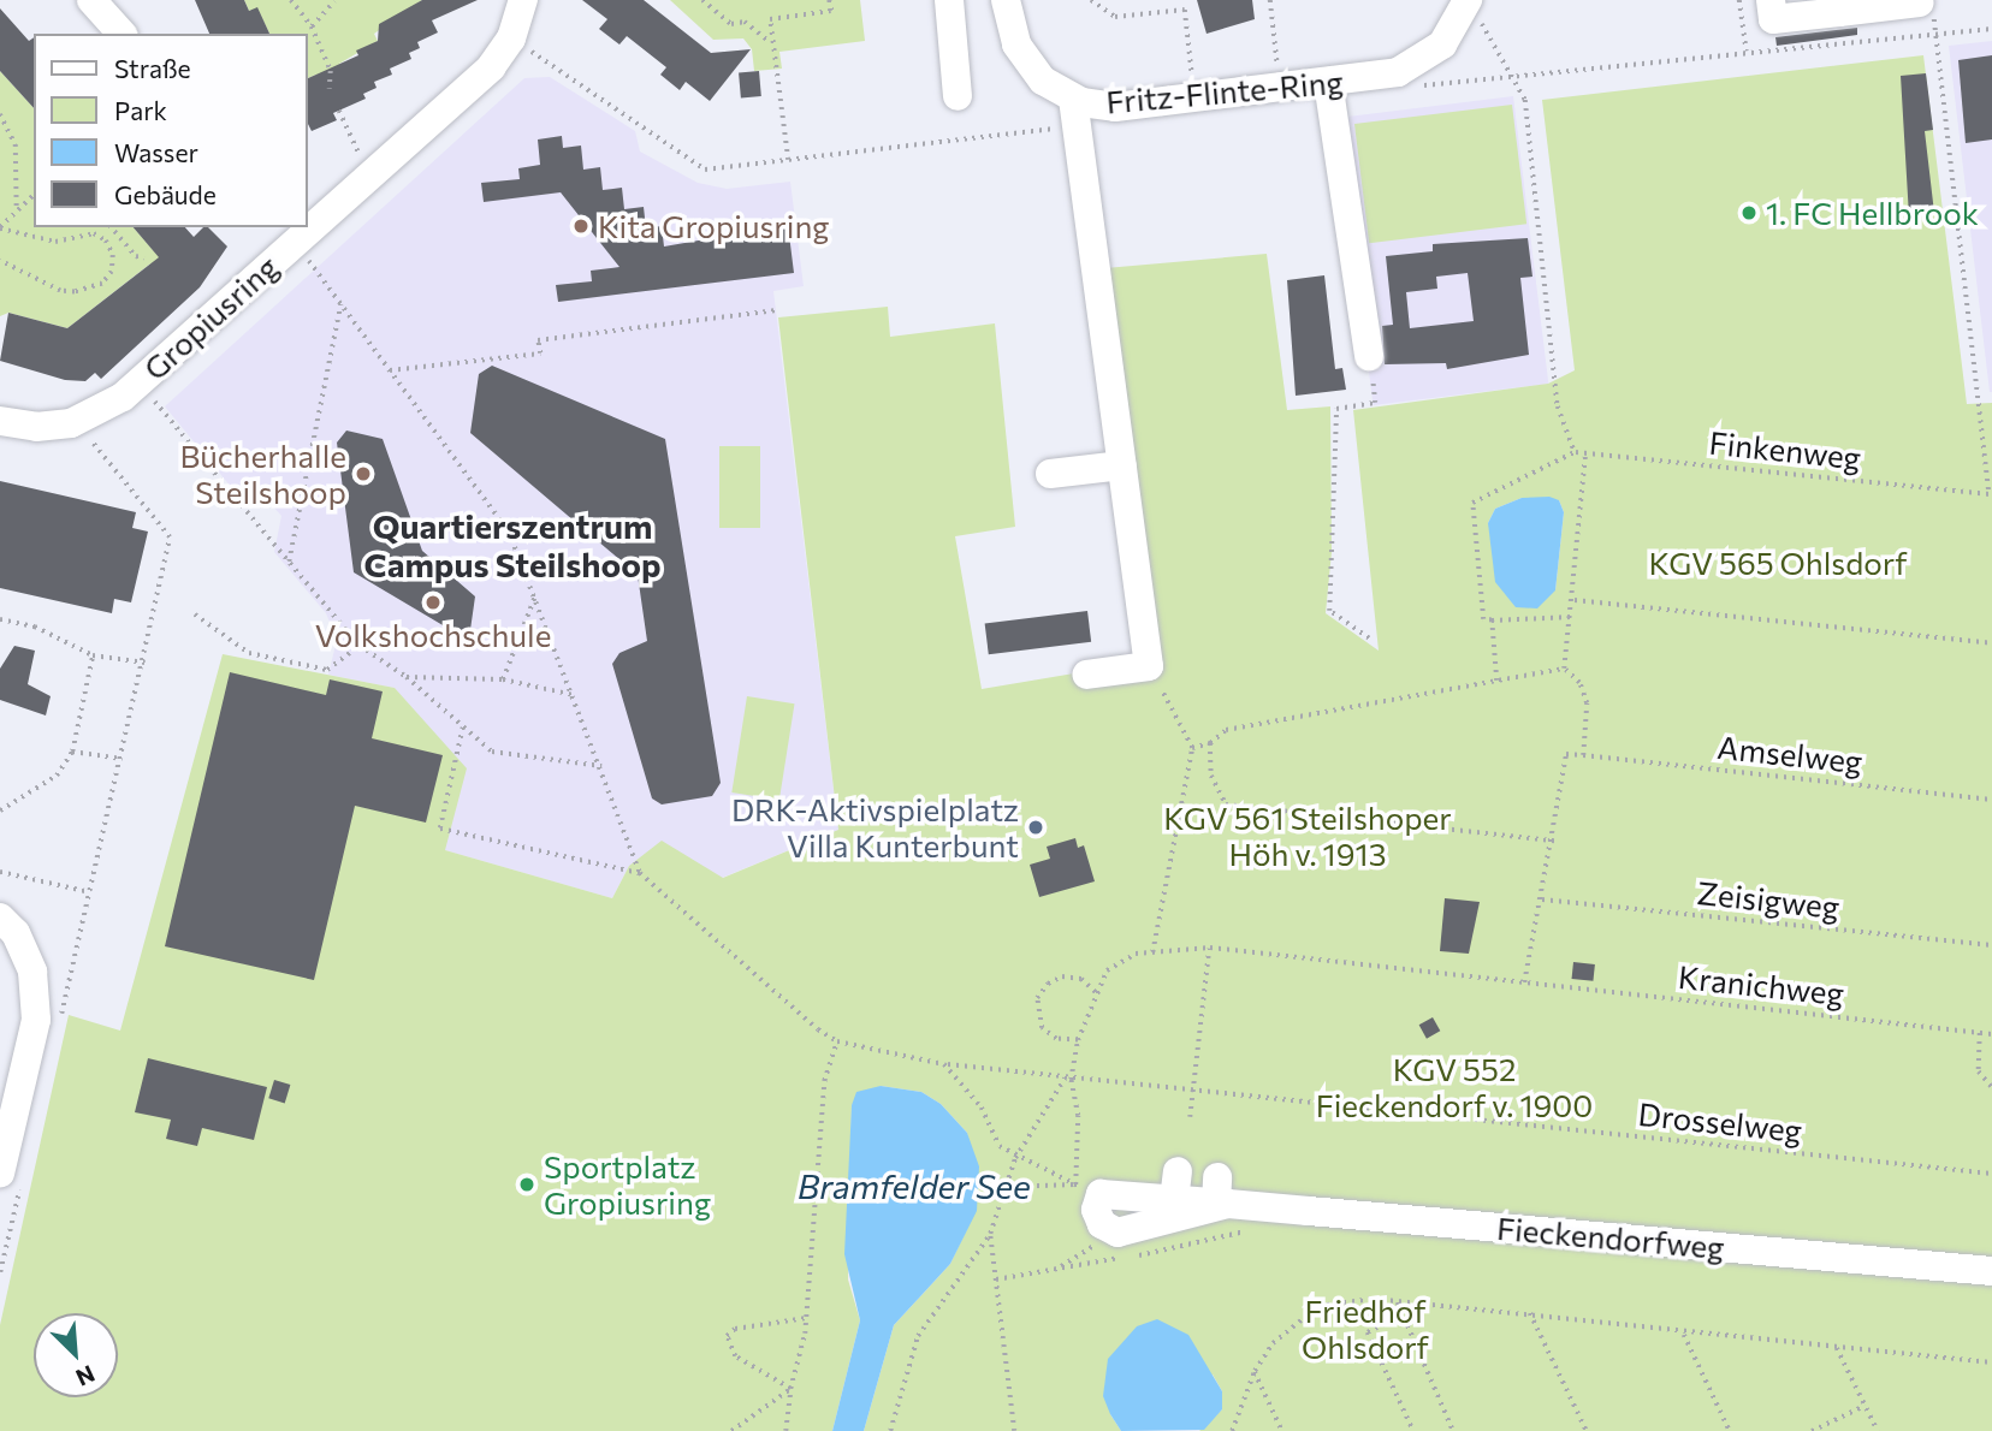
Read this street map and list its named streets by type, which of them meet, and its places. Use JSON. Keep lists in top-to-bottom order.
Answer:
{
  "streets": {
    "street": ["Fritz-Flinte-Ring", "Gropiusring", "Fieckendorfweg"],
    "path": [
      "Finkenweg",
      "Amselweg",
      "Zeisigweg",
      "Kranichweg",
      "Drosselweg"
    ]
  },
  "districts": ["Quartierszentrum Campus Steilshoop"],
  "water": ["Bramfelder See"],
  "parks": [
    "KGV 565 Ohlsdorf",
    "KGV 561 Steilshoper Höh v. 1913",
    "KGV 552 Fieckendorf v. 1900",
    "Friedhof Ohlsdorf"
  ],
  "places": [
    "1. FC Hellbrook",
    "Kita Gropiusring",
    "Bücherhalle Steilshoop",
    "Volkshochschule",
    "DRK-Aktivspielplatz Villa Kunterbunt",
    "Sportplatz Gropiusring"
  ],
  "legend": [
    "Straße",
    "Park",
    "Wasser",
    "Gebäude"
  ],
  "north": "bottom right"
}
